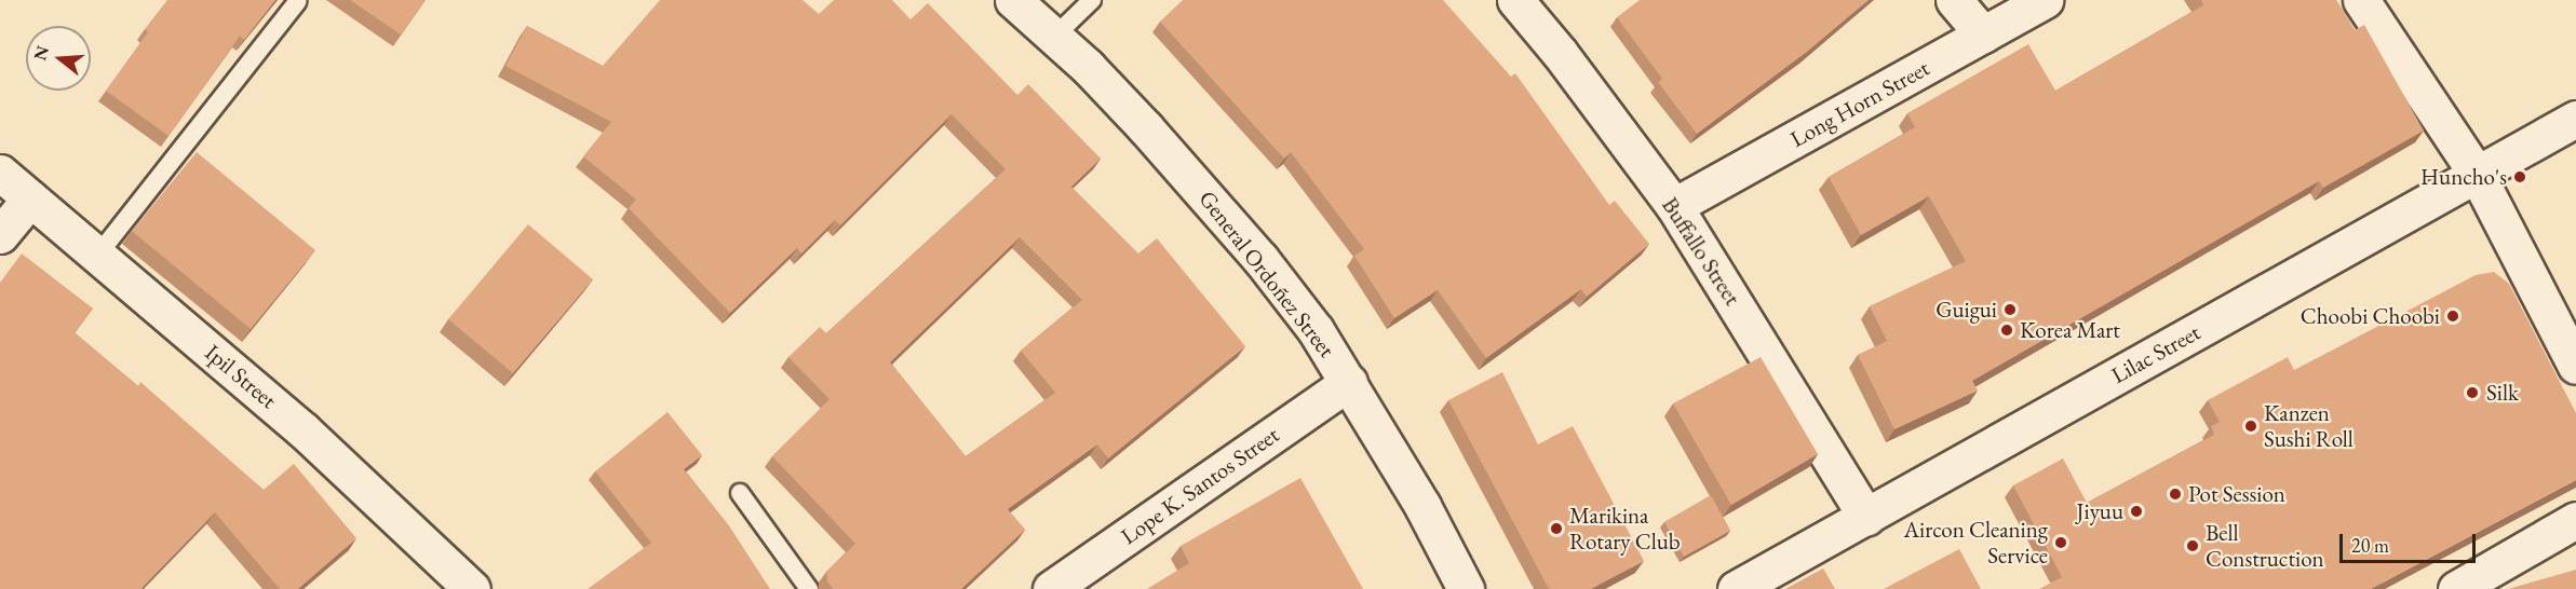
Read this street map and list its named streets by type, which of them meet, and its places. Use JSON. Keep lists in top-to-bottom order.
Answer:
{
  "streets": {
    "street": [
      "Long Horn Street",
      "Buffallo Street",
      "General Ordoñez Street",
      "Lilac Street",
      "Ipil Street",
      "Lope K. Santos Street"
    ]
  },
  "crossings": [
    ["Long Horn Street", "Buffallo Street"],
    ["Buffallo Street", "Lilac Street"],
    ["General Ordoñez Street", "Lope K. Santos Street"]
  ],
  "places": [
    "Huncho's",
    "Guigui",
    "Choobi Choobi",
    "Korea Mart",
    "Silk",
    "Kanzen Sushi Roll",
    "Pot Session",
    "Jiyuu",
    "Marikina Rotary Club",
    "Aircon Cleaning Service",
    "Bell Construction"
  ],
  "scale_bar": "20 m",
  "north": "left"
}
